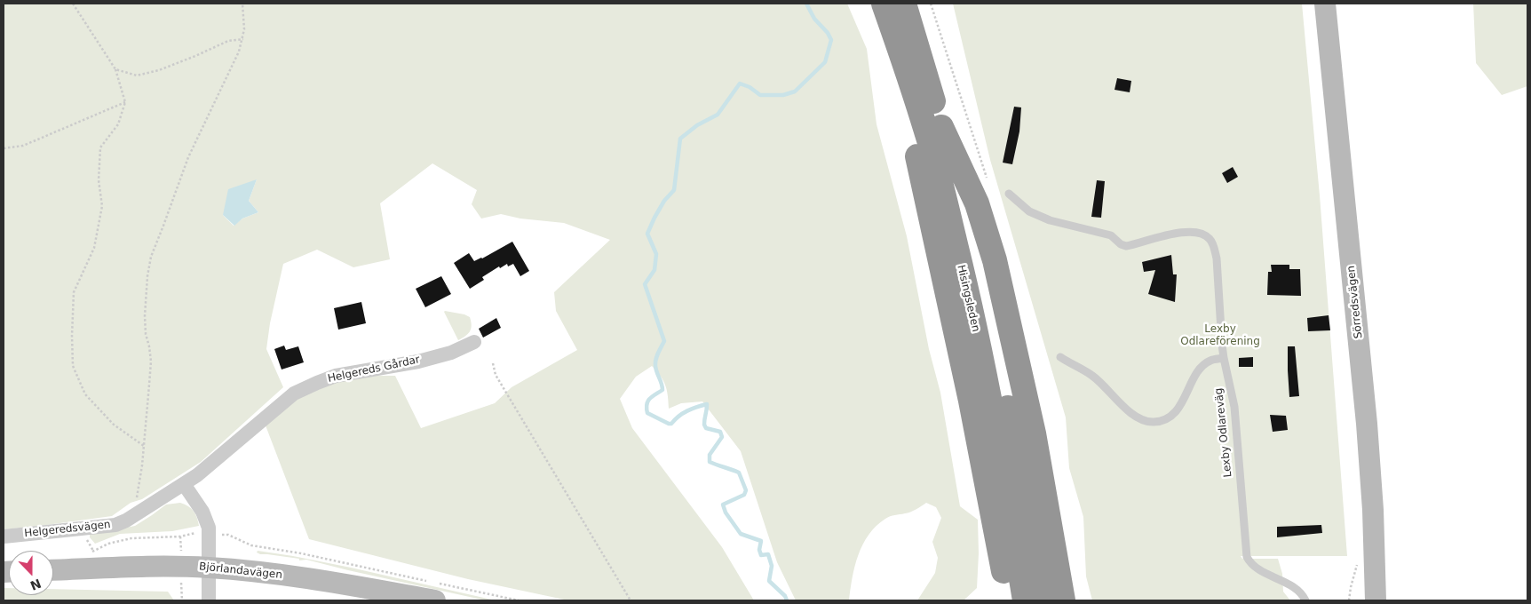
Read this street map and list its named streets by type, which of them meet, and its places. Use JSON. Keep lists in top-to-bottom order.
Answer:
{
  "streets": {
    "highway": ["Hisingsleden"],
    "street": [
      "Sörredsvägen",
      "Helgereds Gårdar",
      "Helgeredsvägen",
      "Björlandavägen"
    ],
    "lane": ["Lexby Odlareväg"]
  },
  "crossings": [
    ["Helgereds Gårdar", "Helgeredsvägen"]
  ],
  "parks": ["Lexby Odlareförening"],
  "north": "bottom"
}
